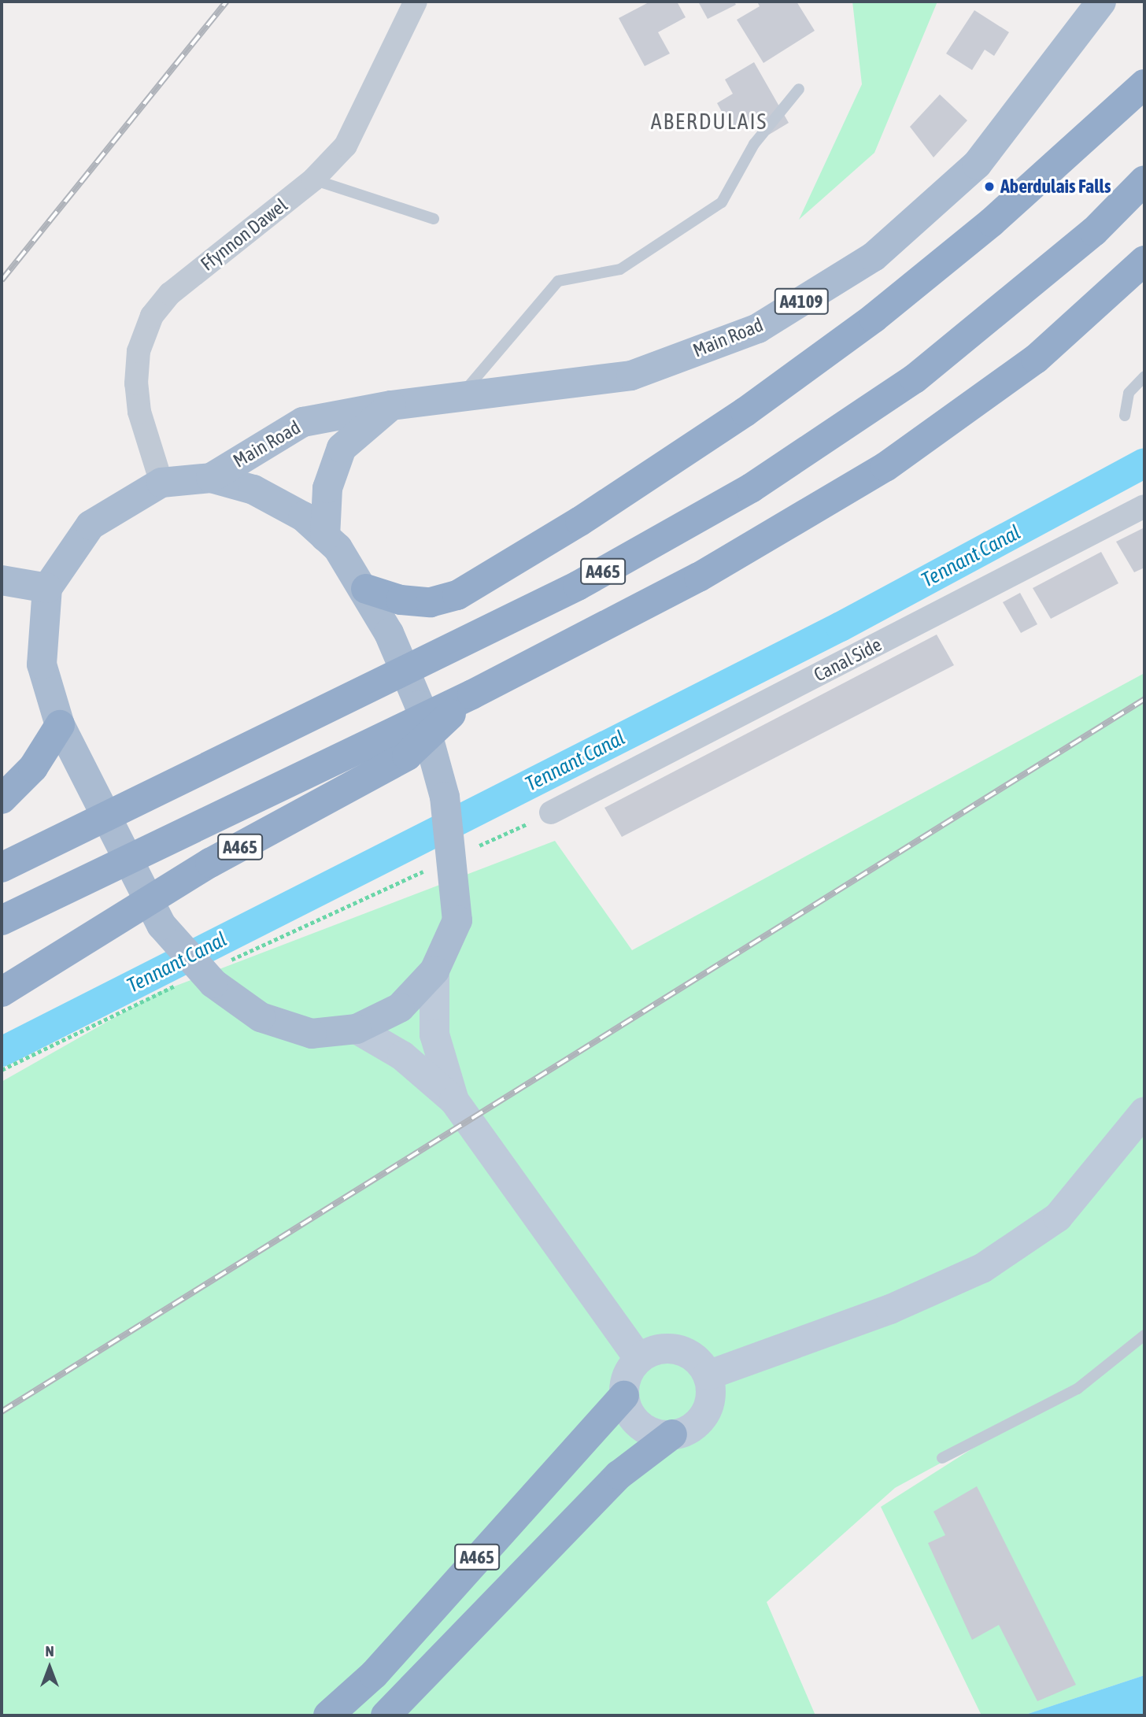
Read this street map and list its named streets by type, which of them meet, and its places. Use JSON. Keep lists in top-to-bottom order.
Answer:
{
  "streets": {
    "highway": ["A465"],
    "main road": ["A4109", "Main Road"],
    "street": ["Ffynnon Dawel", "Canal Side"]
  },
  "districts": ["ABERDULAIS"],
  "water": ["Tennant Canal"],
  "places": ["Aberdulais Falls"],
  "north": "top"
}
